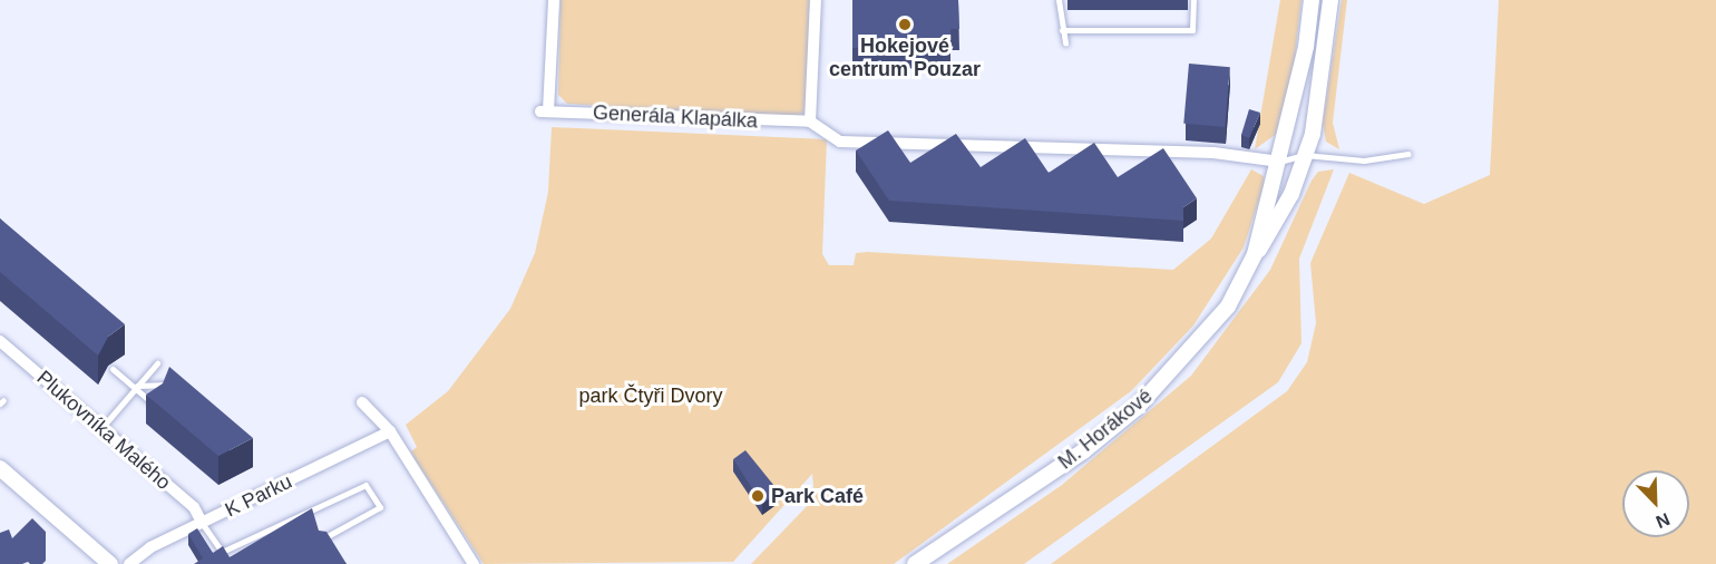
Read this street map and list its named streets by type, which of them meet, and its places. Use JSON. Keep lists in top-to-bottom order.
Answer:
{
  "streets": {
    "street": [
      "Generála Klapálka",
      "M. Horákové",
      "Plukovníka Malého",
      "K Parku"
    ]
  },
  "crossings": [
    ["Plukovníka Malého", "K Parku"]
  ],
  "parks": ["park Čtyři Dvory"],
  "places": ["Hokejové centrum Pouzar", "Park Café"],
  "north": "bottom right"
}
